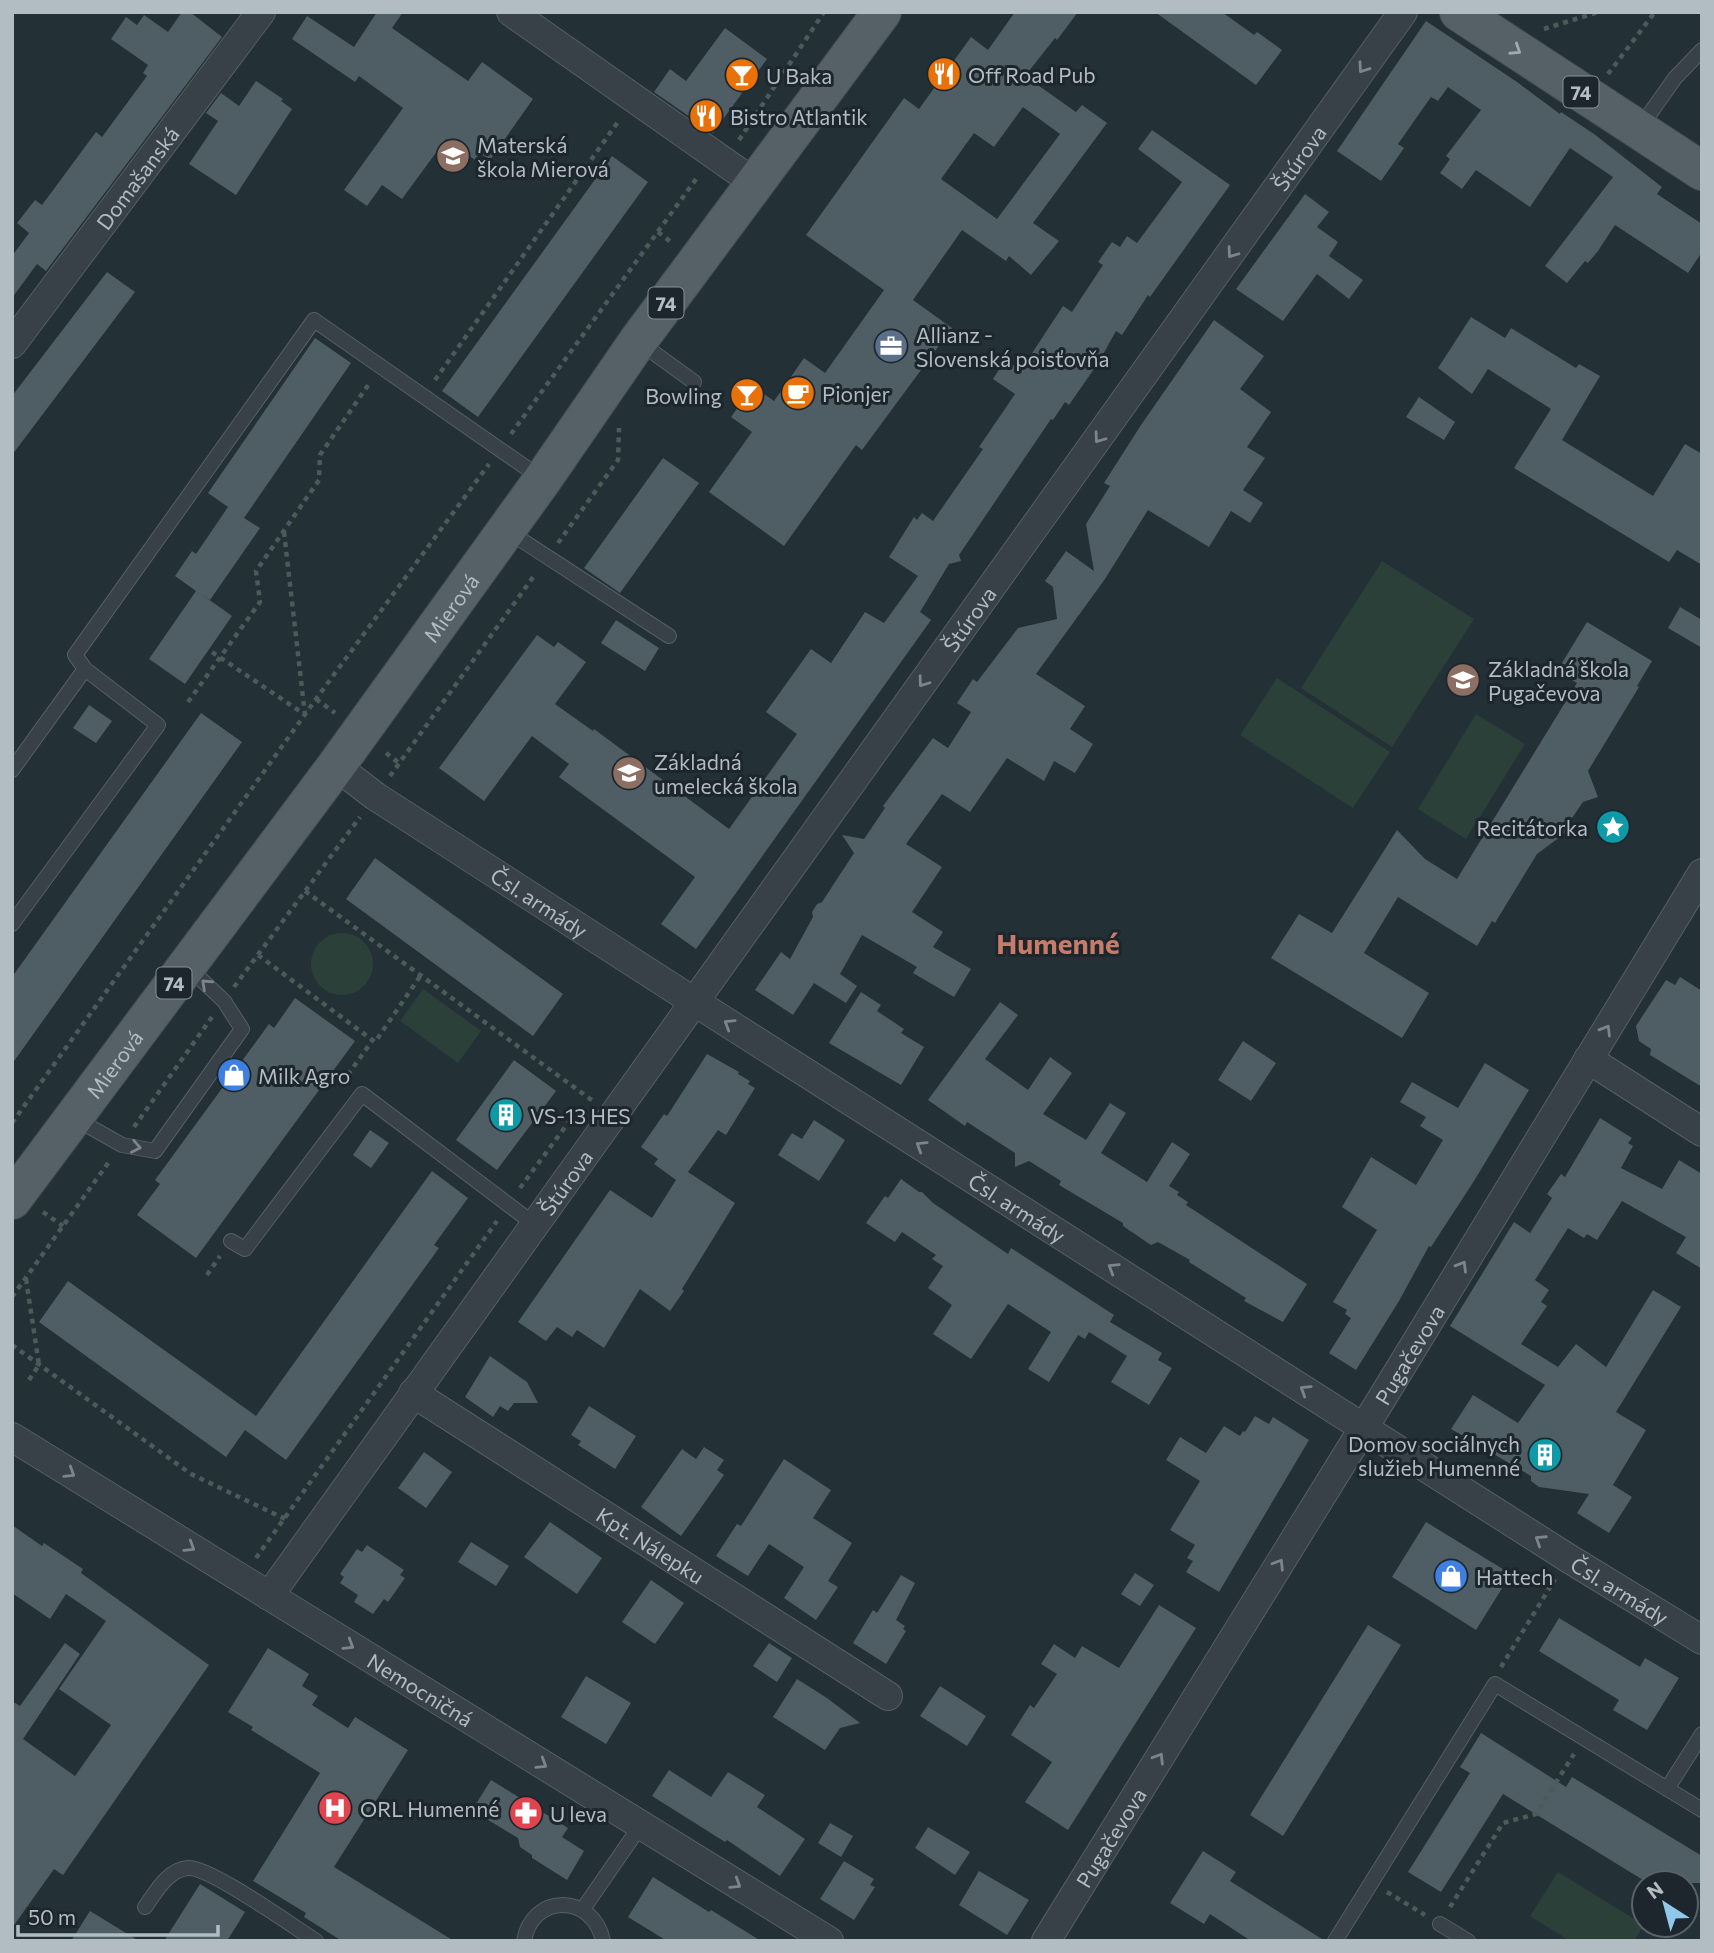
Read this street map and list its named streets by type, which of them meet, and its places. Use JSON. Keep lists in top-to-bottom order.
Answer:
{
  "streets": {
    "main road": ["74", "Mierová"],
    "street": [
      "Štúrova",
      "Domašanská",
      "Čsl. armády",
      "Pugačevova",
      "Kpt. Nálepku",
      "Nemocničná"
    ]
  },
  "crossings": [
    ["Štúrova", "Čsl. armády"],
    ["Štúrova", "Kpt. Nálepku"],
    ["Štúrova", "Nemocničná"],
    ["Mierová", "Čsl. armády"],
    ["Čsl. armády", "Pugačevova"]
  ],
  "one_way": [
    "Štúrova",
    "Čsl. armády",
    "Pugačevova",
    "Nemocničná"
  ],
  "districts": ["Humenné"],
  "places": {
    "restaurant": ["Off Road Pub", "Bistro Atlantik"],
    "bar": ["U Baka", "Bowling"],
    "school or university": ["Materská škola Mierová", "Základná škola Pugačevova", "Základná umelecká škola"],
    "office": ["Allianz - Slovenská poisťovňa"],
    "cafe": ["Pionjer"],
    "place": ["Recitátorka"],
    "shop": ["Milk Agro", "Hattech"],
    "building": ["VS-13 HES", "Domov sociálnych služieb Humenné"],
    "hospital": ["ORL Humenné"],
    "pharmacy": ["U leva"]
  },
  "scale_bar": "50 m",
  "north": "top left"
}
